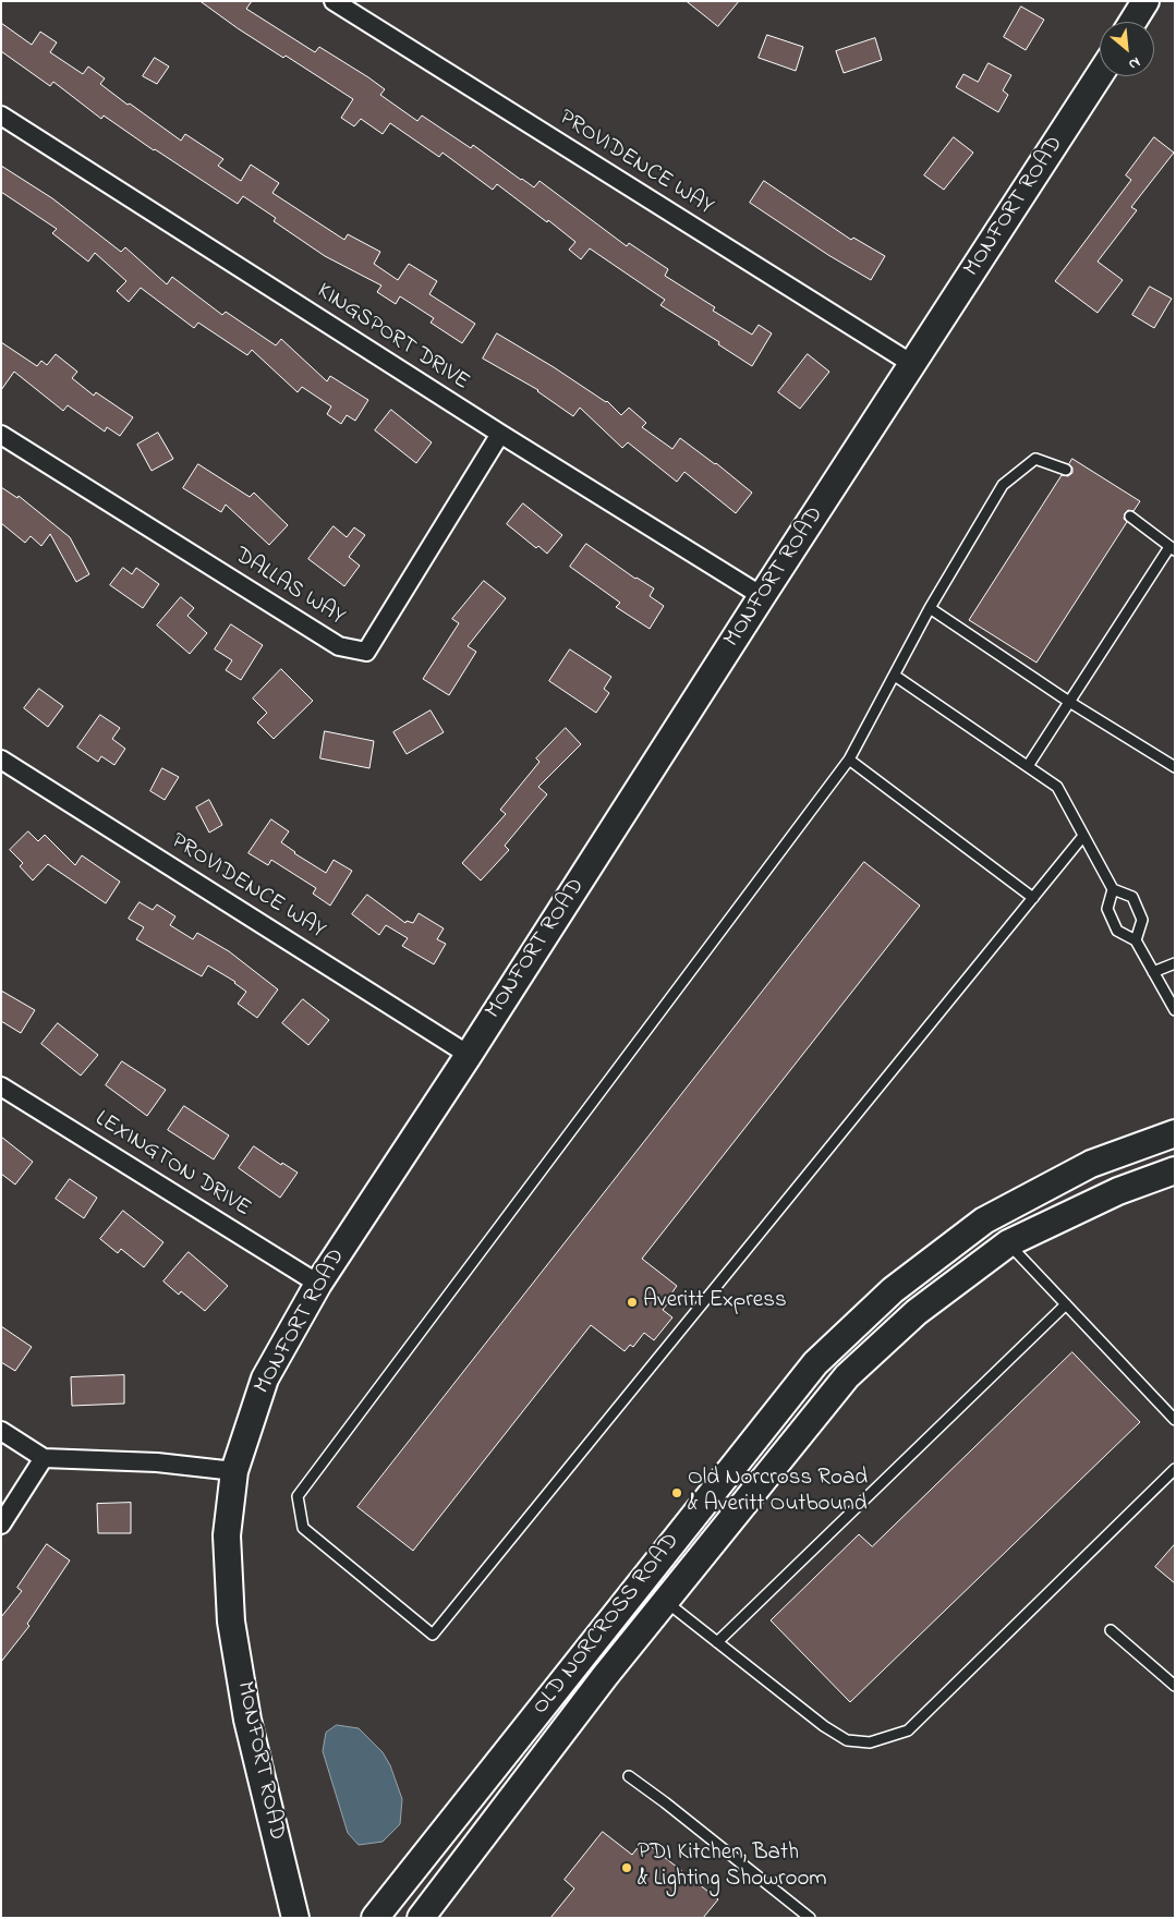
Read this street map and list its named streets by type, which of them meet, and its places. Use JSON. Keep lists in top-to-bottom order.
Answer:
{
  "streets": {
    "main road": ["MONFORT ROAD", "OLD NORCROSS ROAD"],
    "street": [
      "PROVIDENCE WAY",
      "KINGSPORT DRIVE",
      "DALLAS WAY",
      "LEXINGTON DRIVE"
    ]
  },
  "crossings": [
    ["PROVIDENCE WAY", "MONFORT ROAD"],
    ["MONFORT ROAD", "KINGSPORT DRIVE"],
    ["MONFORT ROAD", "LEXINGTON DRIVE"],
    ["KINGSPORT DRIVE", "DALLAS WAY"]
  ],
  "places": ["Averitt Express", "Old Norcross Road & Averitt Outbound", "PDI Kitchen, Bath & Lighting Showroom"],
  "north": "bottom right"
}
